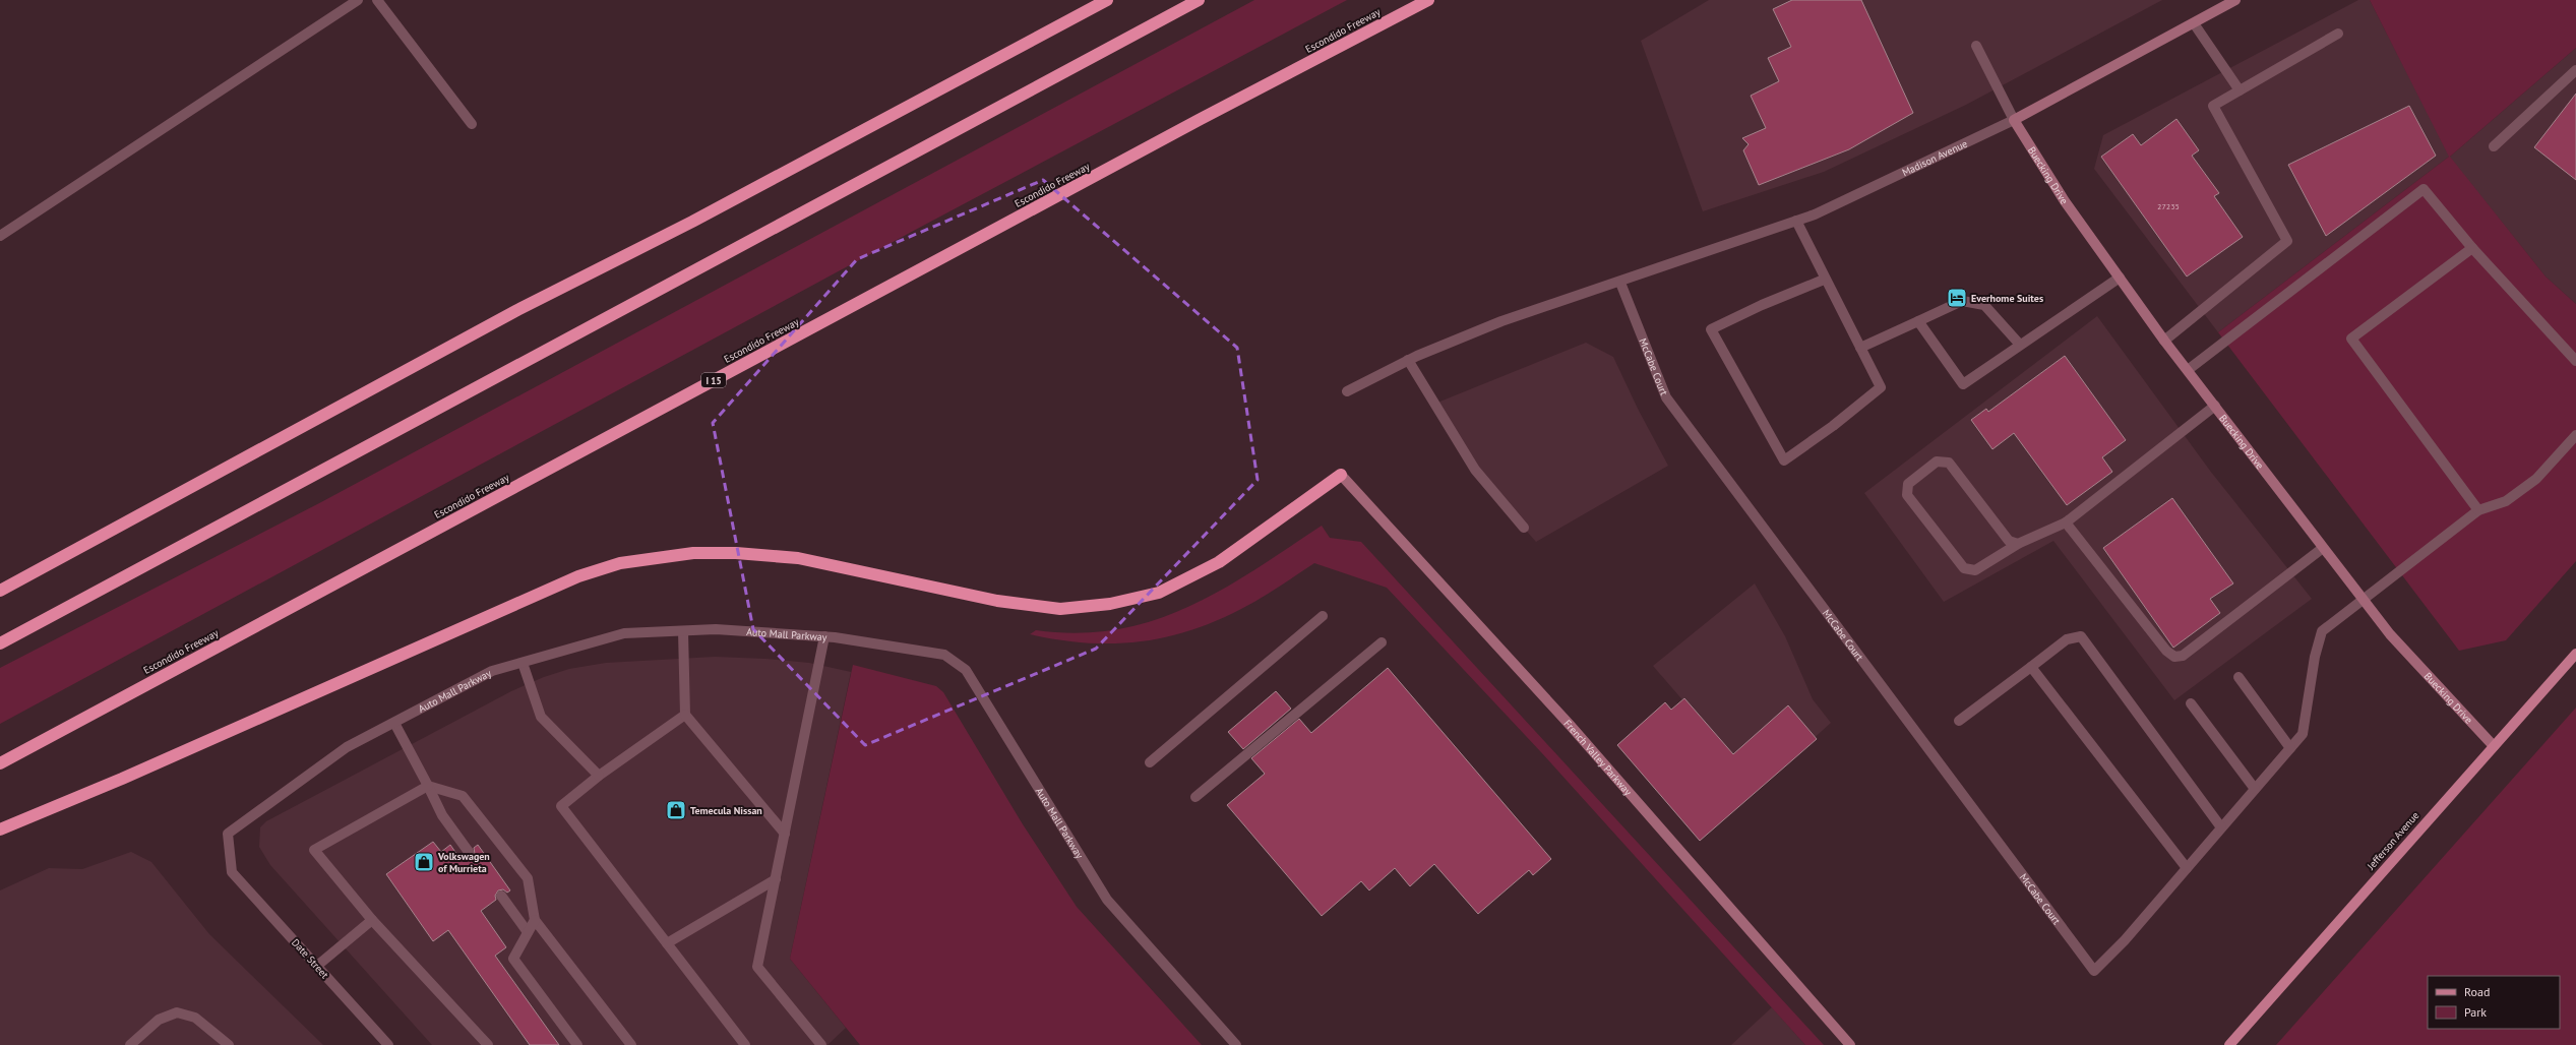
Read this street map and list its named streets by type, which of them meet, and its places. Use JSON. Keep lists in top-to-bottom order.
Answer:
{
  "streets": {
    "highway": ["Escondido Freeway", "I 15"],
    "main road": ["Jefferson Avenue"],
    "street": [
      "Madison Avenue",
      "Buecking Drive",
      "McCabe Court",
      "Auto Mall Parkway",
      "French Valley Parkway",
      "Date Street"
    ]
  },
  "crossings": [
    ["Madison Avenue", "Buecking Drive"],
    ["Madison Avenue", "McCabe Court"],
    ["Buecking Drive", "Jefferson Avenue"],
    ["Auto Mall Parkway", "Date Street"]
  ],
  "places": {
    "hotel": ["Everhome Suites"],
    "shop": ["Temecula Nissan", "Volkswagen of Murrieta"]
  },
  "house_numbers": ["27235"],
  "legend": ["Road", "Park"]
}
